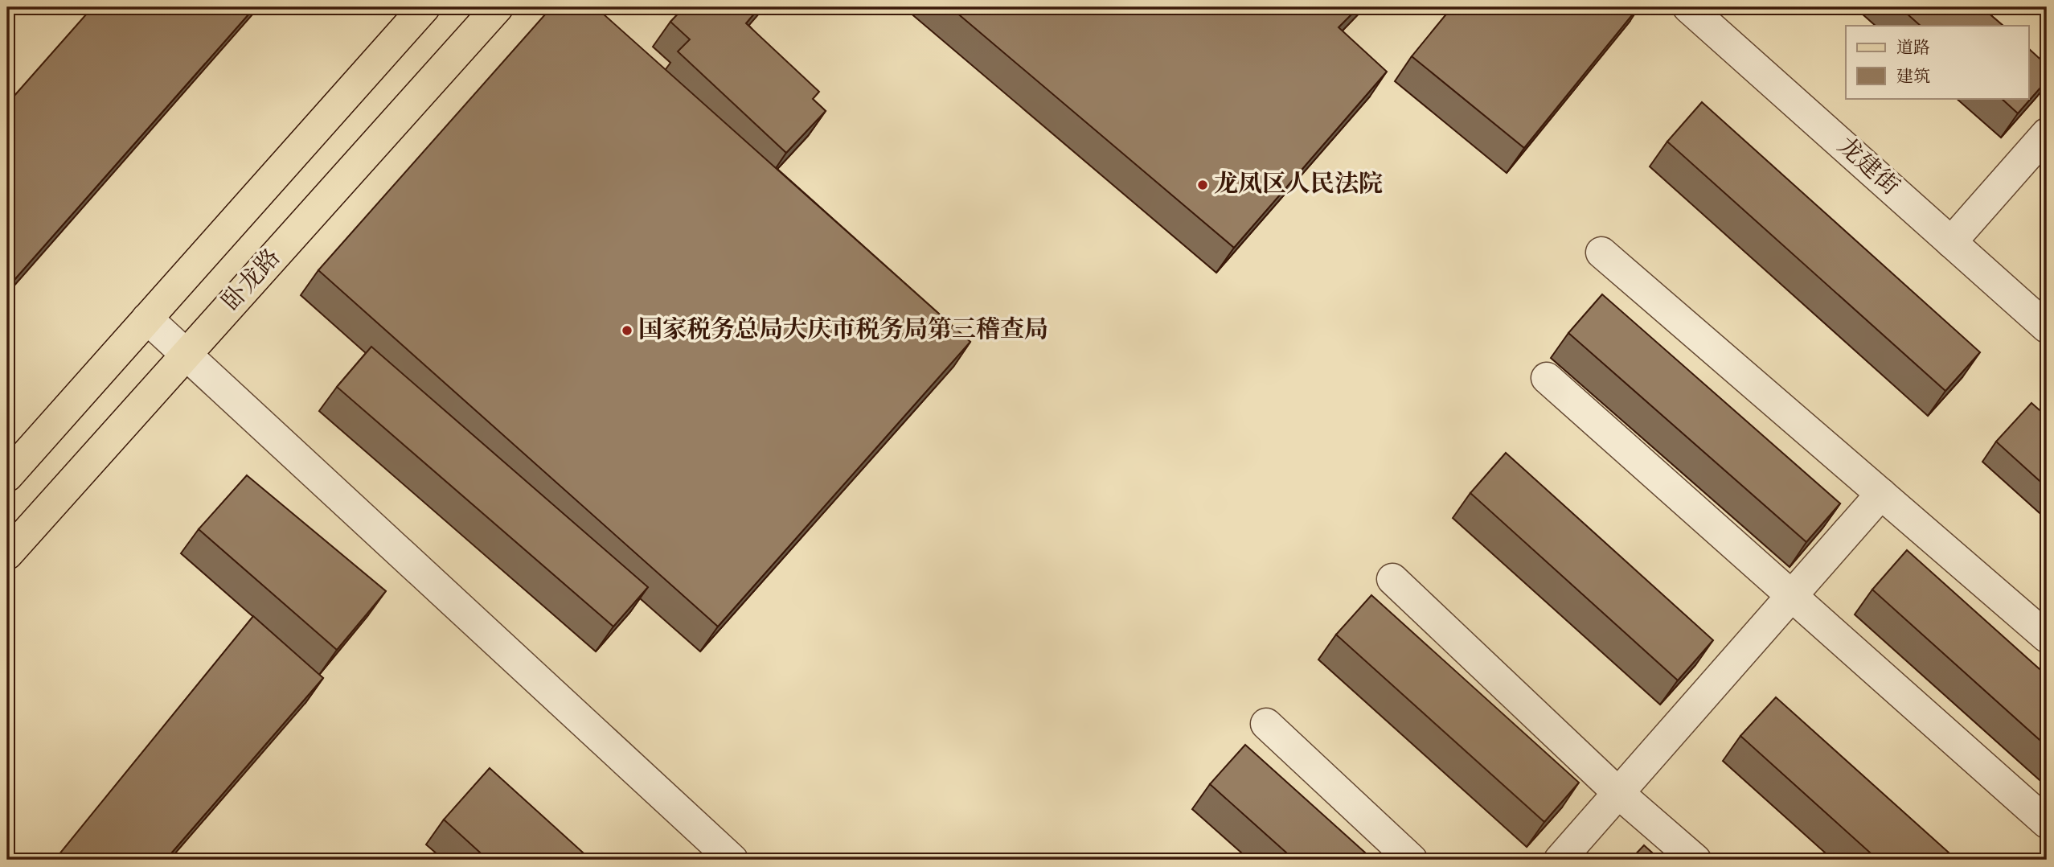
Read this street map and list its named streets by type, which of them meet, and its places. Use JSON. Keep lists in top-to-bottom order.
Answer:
{
  "streets": {
    "main road": ["卧龙路"],
    "street": ["龙建街"]
  },
  "places": ["龙凤区人民法院", "国家税务总局大庆市税务局第三稽查局"],
  "legend": ["道路", "建筑"]
}
